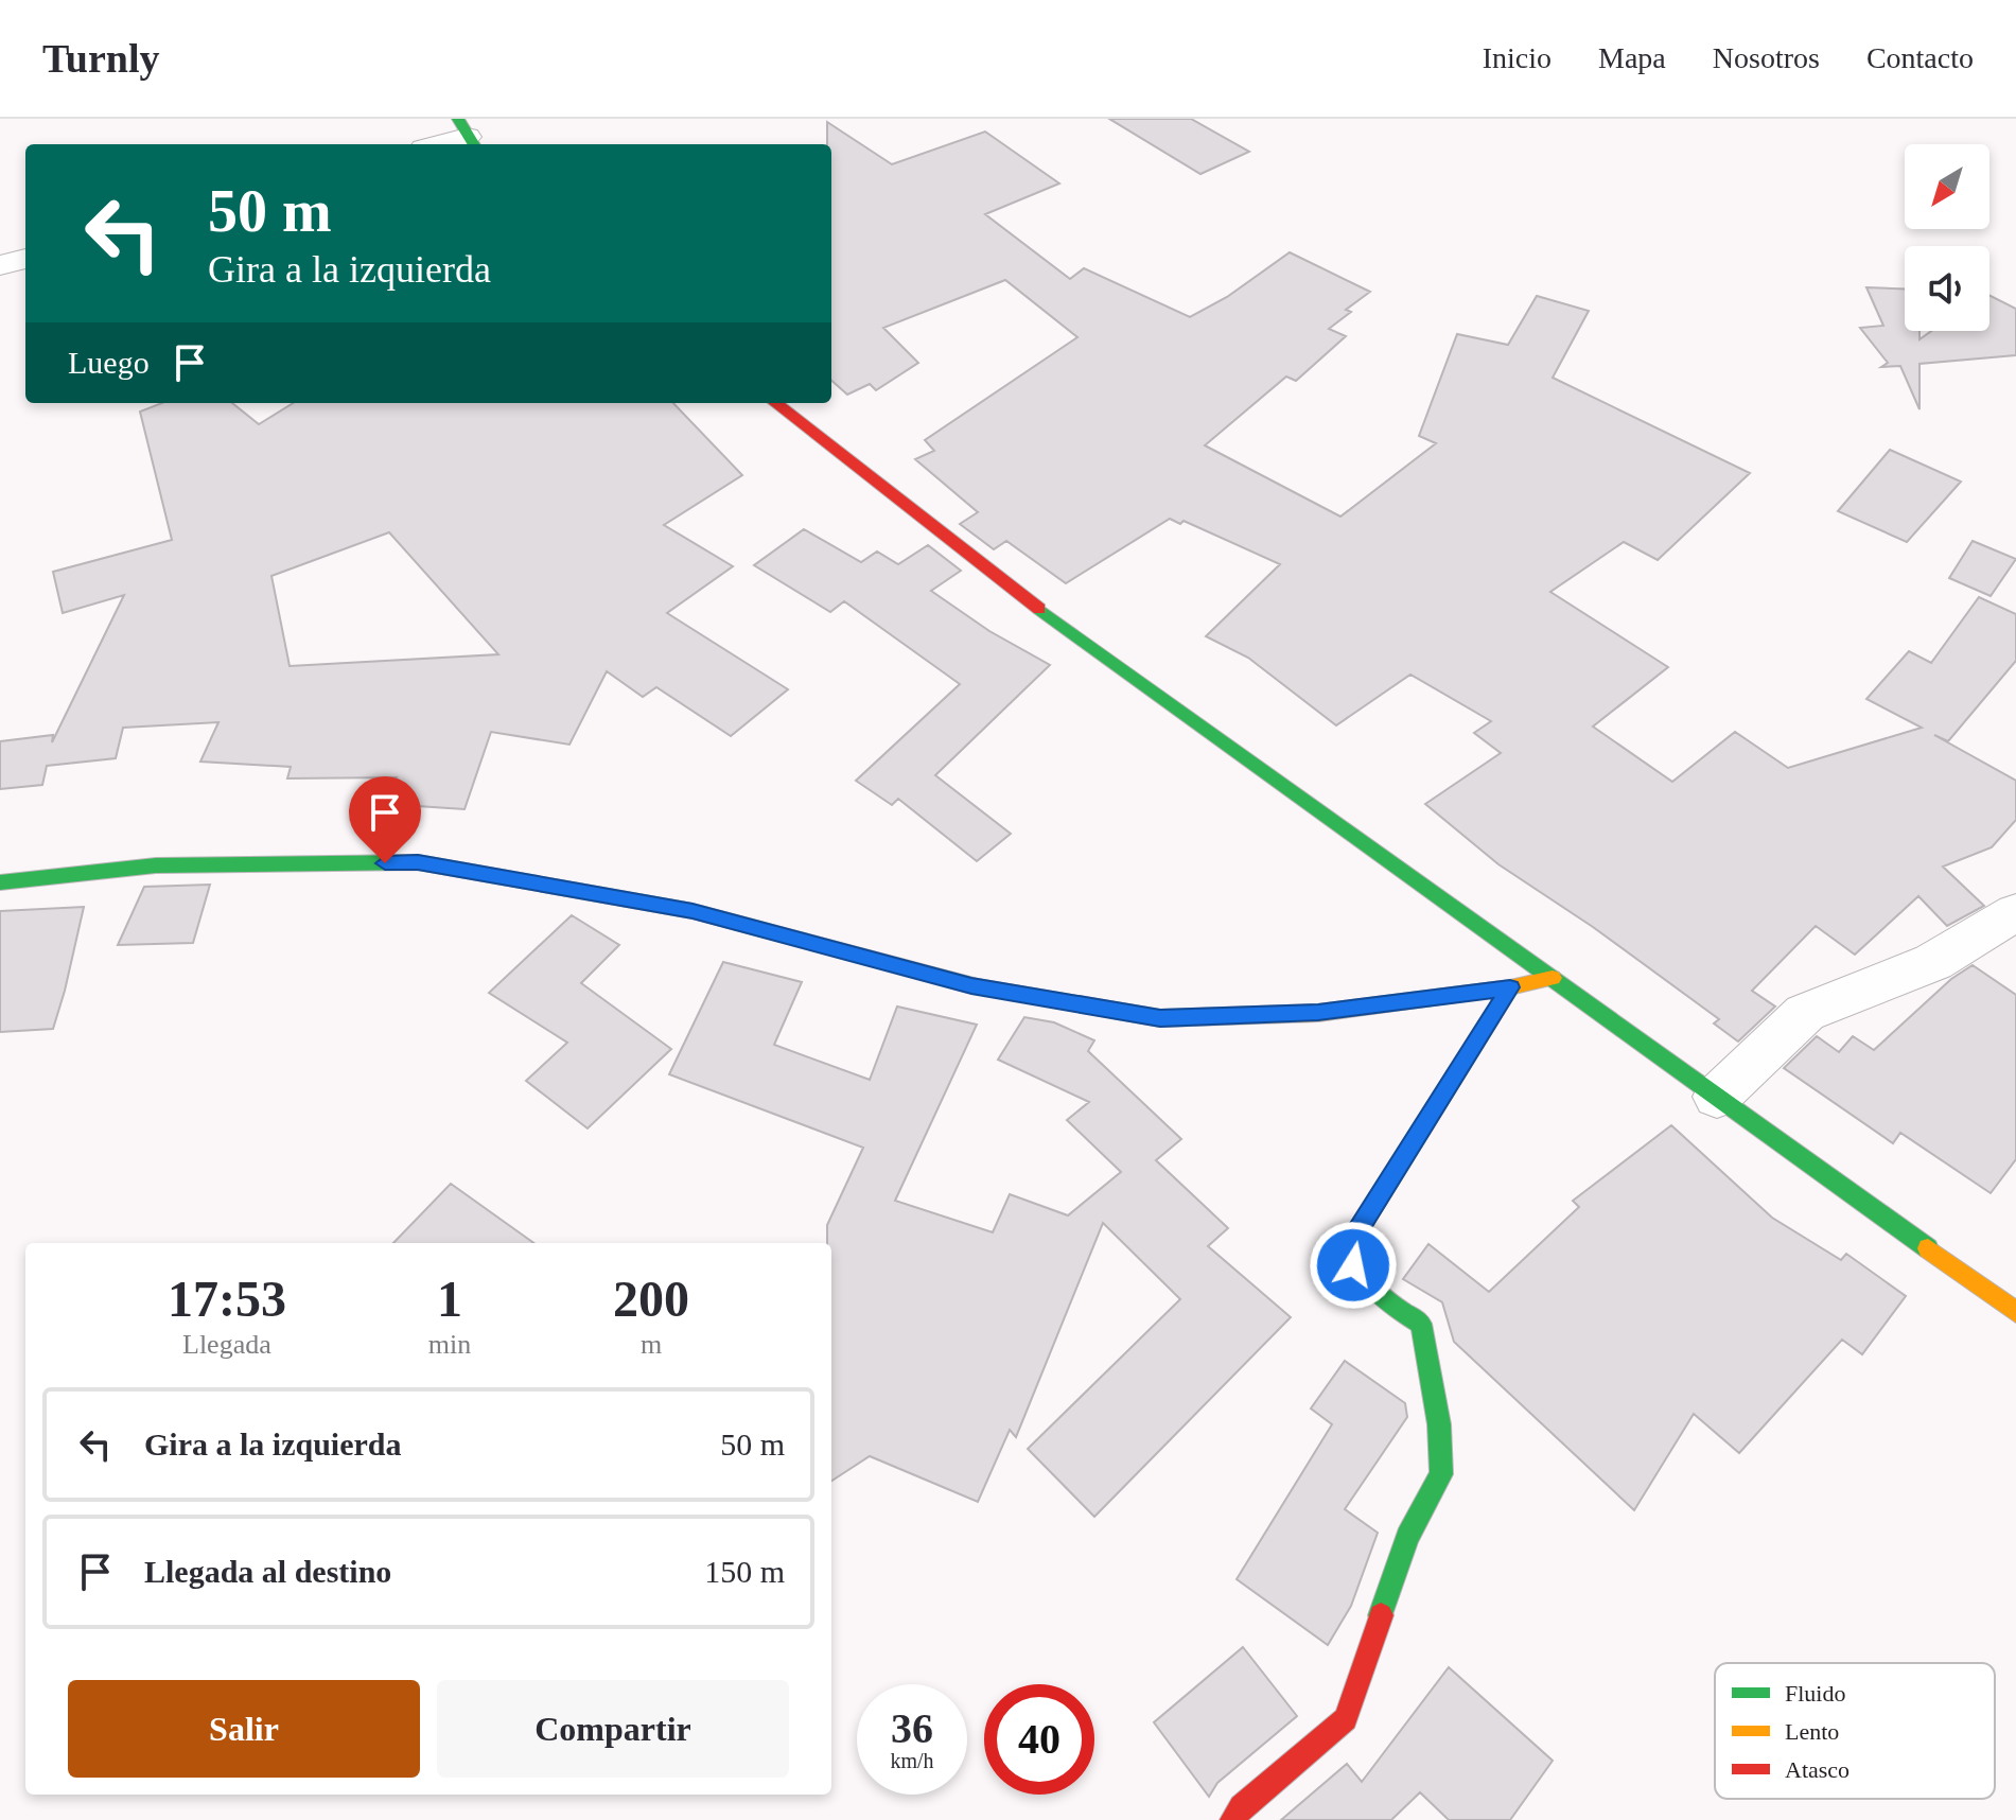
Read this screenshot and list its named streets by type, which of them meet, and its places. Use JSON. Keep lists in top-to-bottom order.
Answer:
{
  "legend": ["Fluido", "Lento", "Atasco"],
  "north": "bottom left",
  "page": {
    "header": "Turnly",
    "nav": [
      "Inicio",
      "Mapa",
      "Nosotros",
      "Contacto"
    ],
    "turn": ["50 m", "Gira a la izquierda"],
    "then": "Luego",
    "eta": [
      "17:53",
      "Llegada",
      "1",
      "min",
      "200",
      "m"
    ],
    "list": [
      {
        "name": "Gira a la izquierda",
        "value": "50 m"
      },
      {
        "name": "Llegada al destino",
        "value": "150 m"
      }
    ],
    "buttons": ["Salir", "Compartir"],
    "speed": "36 km/h",
    "limit": "40"
  }
}
